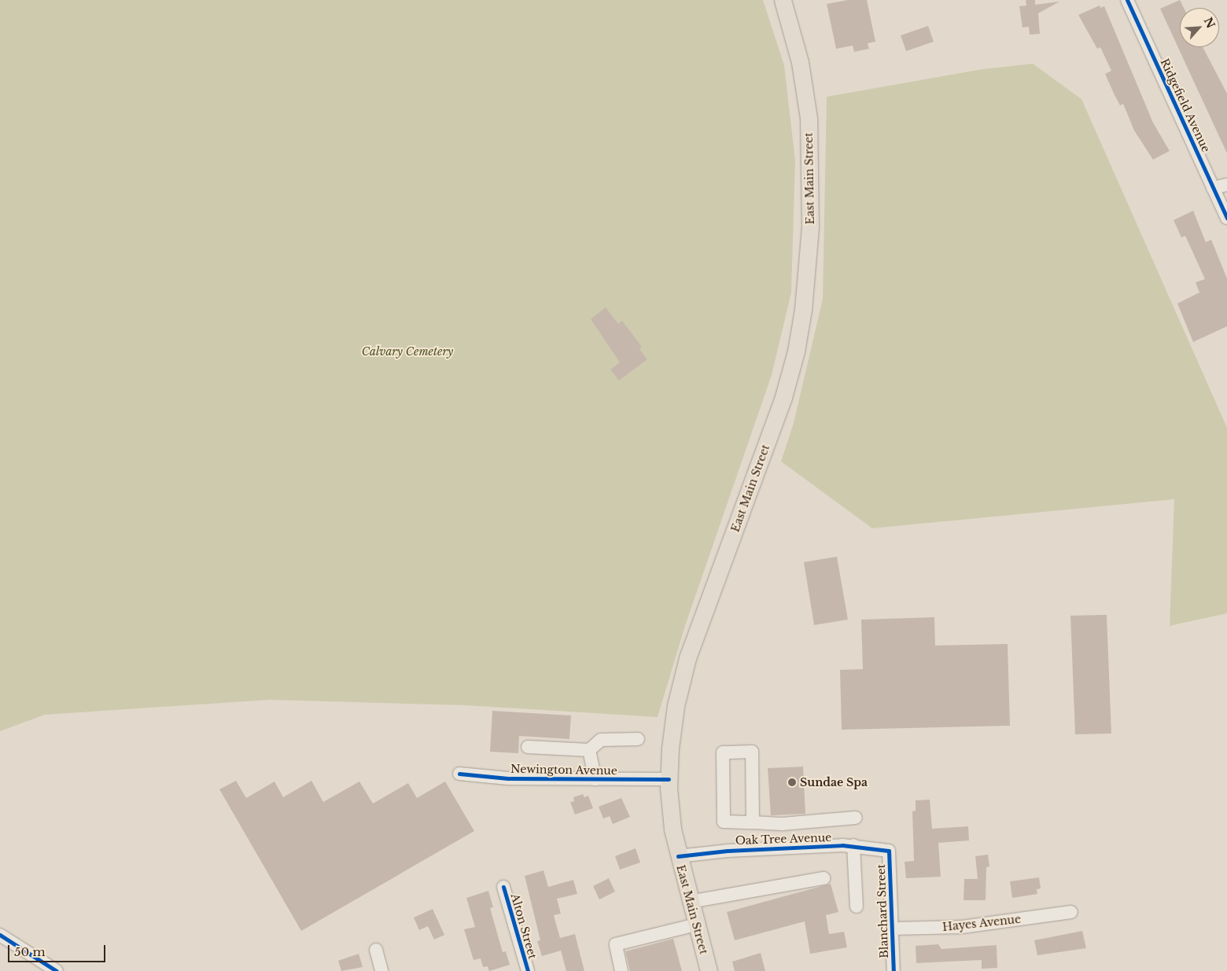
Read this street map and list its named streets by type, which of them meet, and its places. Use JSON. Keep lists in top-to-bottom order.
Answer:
{
  "streets": {
    "main road": ["East Main Street"],
    "street": [
      "Ridgefield Avenue",
      "Newington Avenue",
      "Oak Tree Avenue",
      "Blanchard Street",
      "Hayes Avenue",
      "Alton Street"
    ]
  },
  "crossings": [
    ["East Main Street", "Newington Avenue"],
    ["East Main Street", "Oak Tree Avenue"],
    ["Oak Tree Avenue", "Blanchard Street"],
    ["Blanchard Street", "Hayes Avenue"]
  ],
  "parks": ["Calvary Cemetery"],
  "places": ["Sundae Spa"],
  "scale_bar": "50 m",
  "north": "top right"
}
